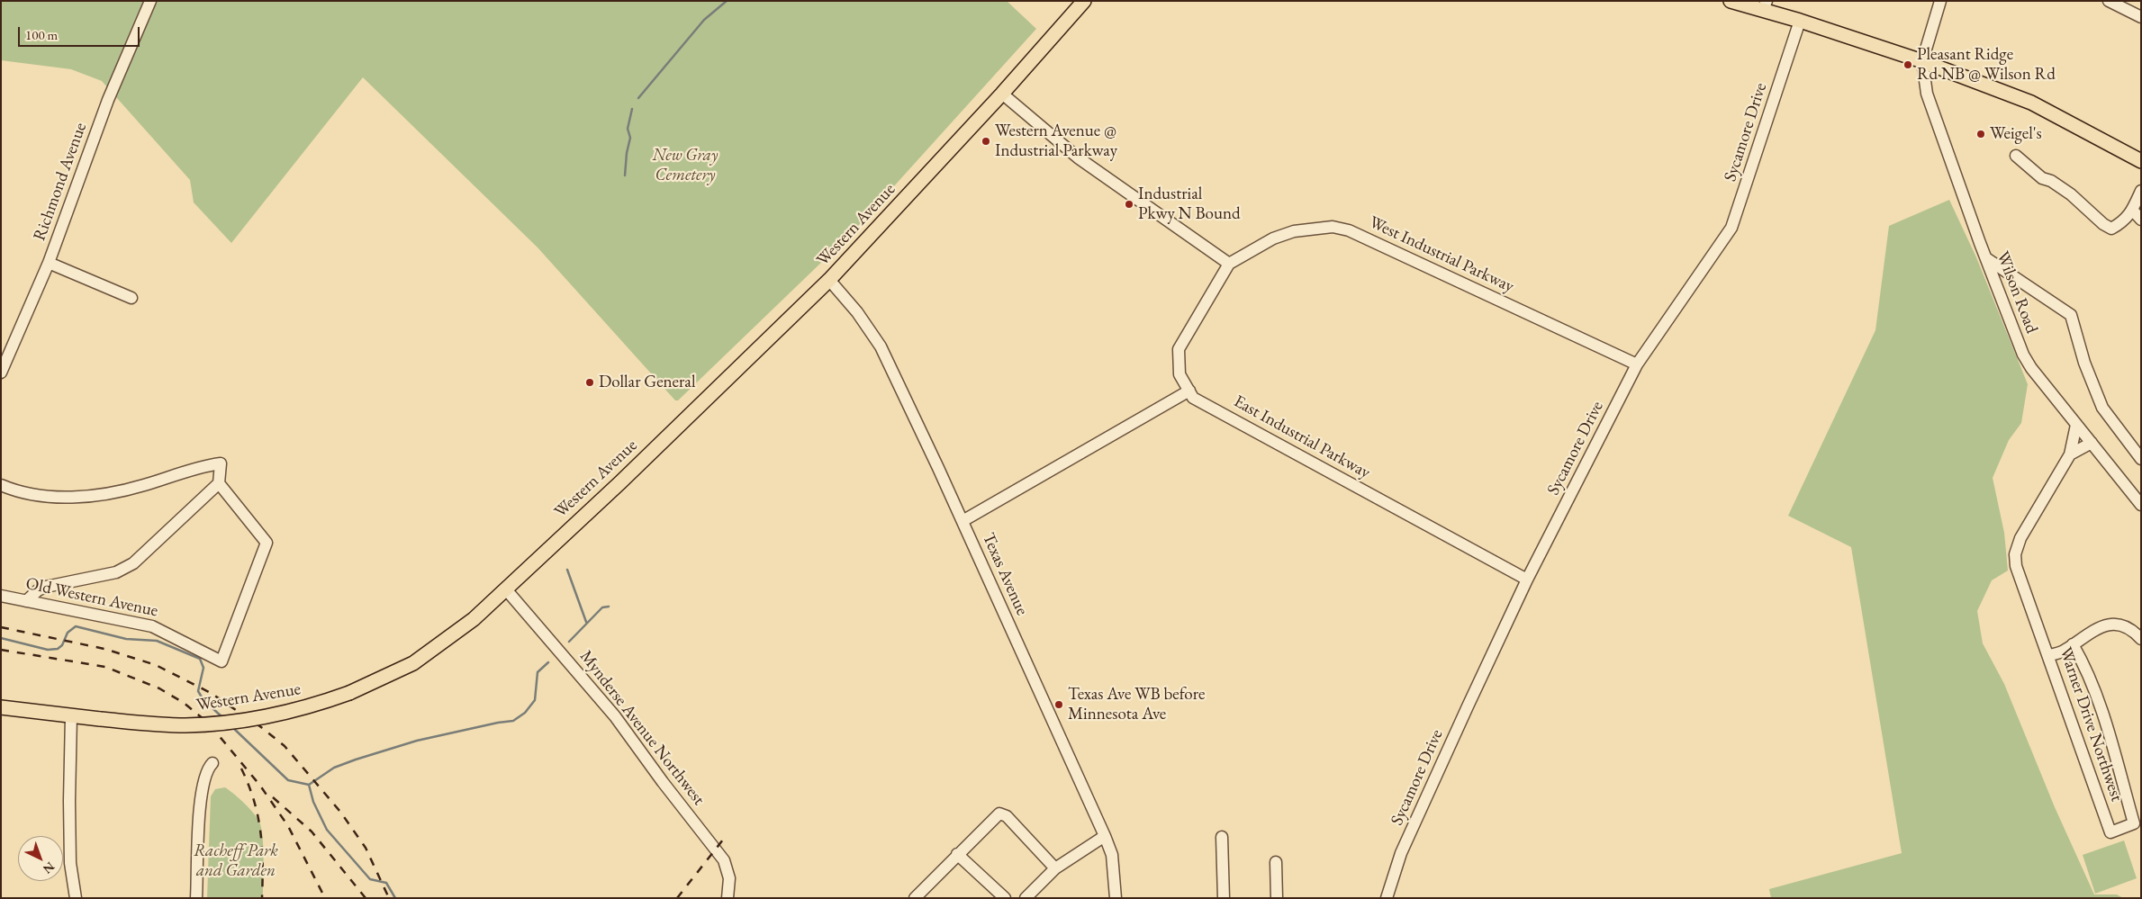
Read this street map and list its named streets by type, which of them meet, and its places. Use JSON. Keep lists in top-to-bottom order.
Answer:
{
  "streets": {
    "main road": ["Western Avenue"],
    "street": [
      "Sycamore Drive",
      "Richmond Avenue",
      "West Industrial Parkway",
      "Wilson Road",
      "East Industrial Parkway",
      "Texas Avenue",
      "Old Western Avenue",
      "Warner Drive Northwest",
      "Mynderse Avenue Northwest"
    ]
  },
  "crossings": [
    ["Sycamore Drive", "West Industrial Parkway"],
    ["Sycamore Drive", "East Industrial Parkway"],
    ["Western Avenue", "Texas Avenue"],
    ["Western Avenue", "Mynderse Avenue Northwest"],
    ["West Industrial Parkway", "East Industrial Parkway"]
  ],
  "parks": ["New Gray Cemetery", "Racheff Park and Garden"],
  "places": [
    "Pleasant Ridge Rd NB @ Wilson Rd",
    "Weigel's",
    "Western Avenue @ Industrial Parkway",
    "Industrial Pkwy N Bound",
    "Dollar General",
    "Texas Ave WB before Minnesota Ave"
  ],
  "scale_bar": "100 m",
  "north": "bottom right"
}
